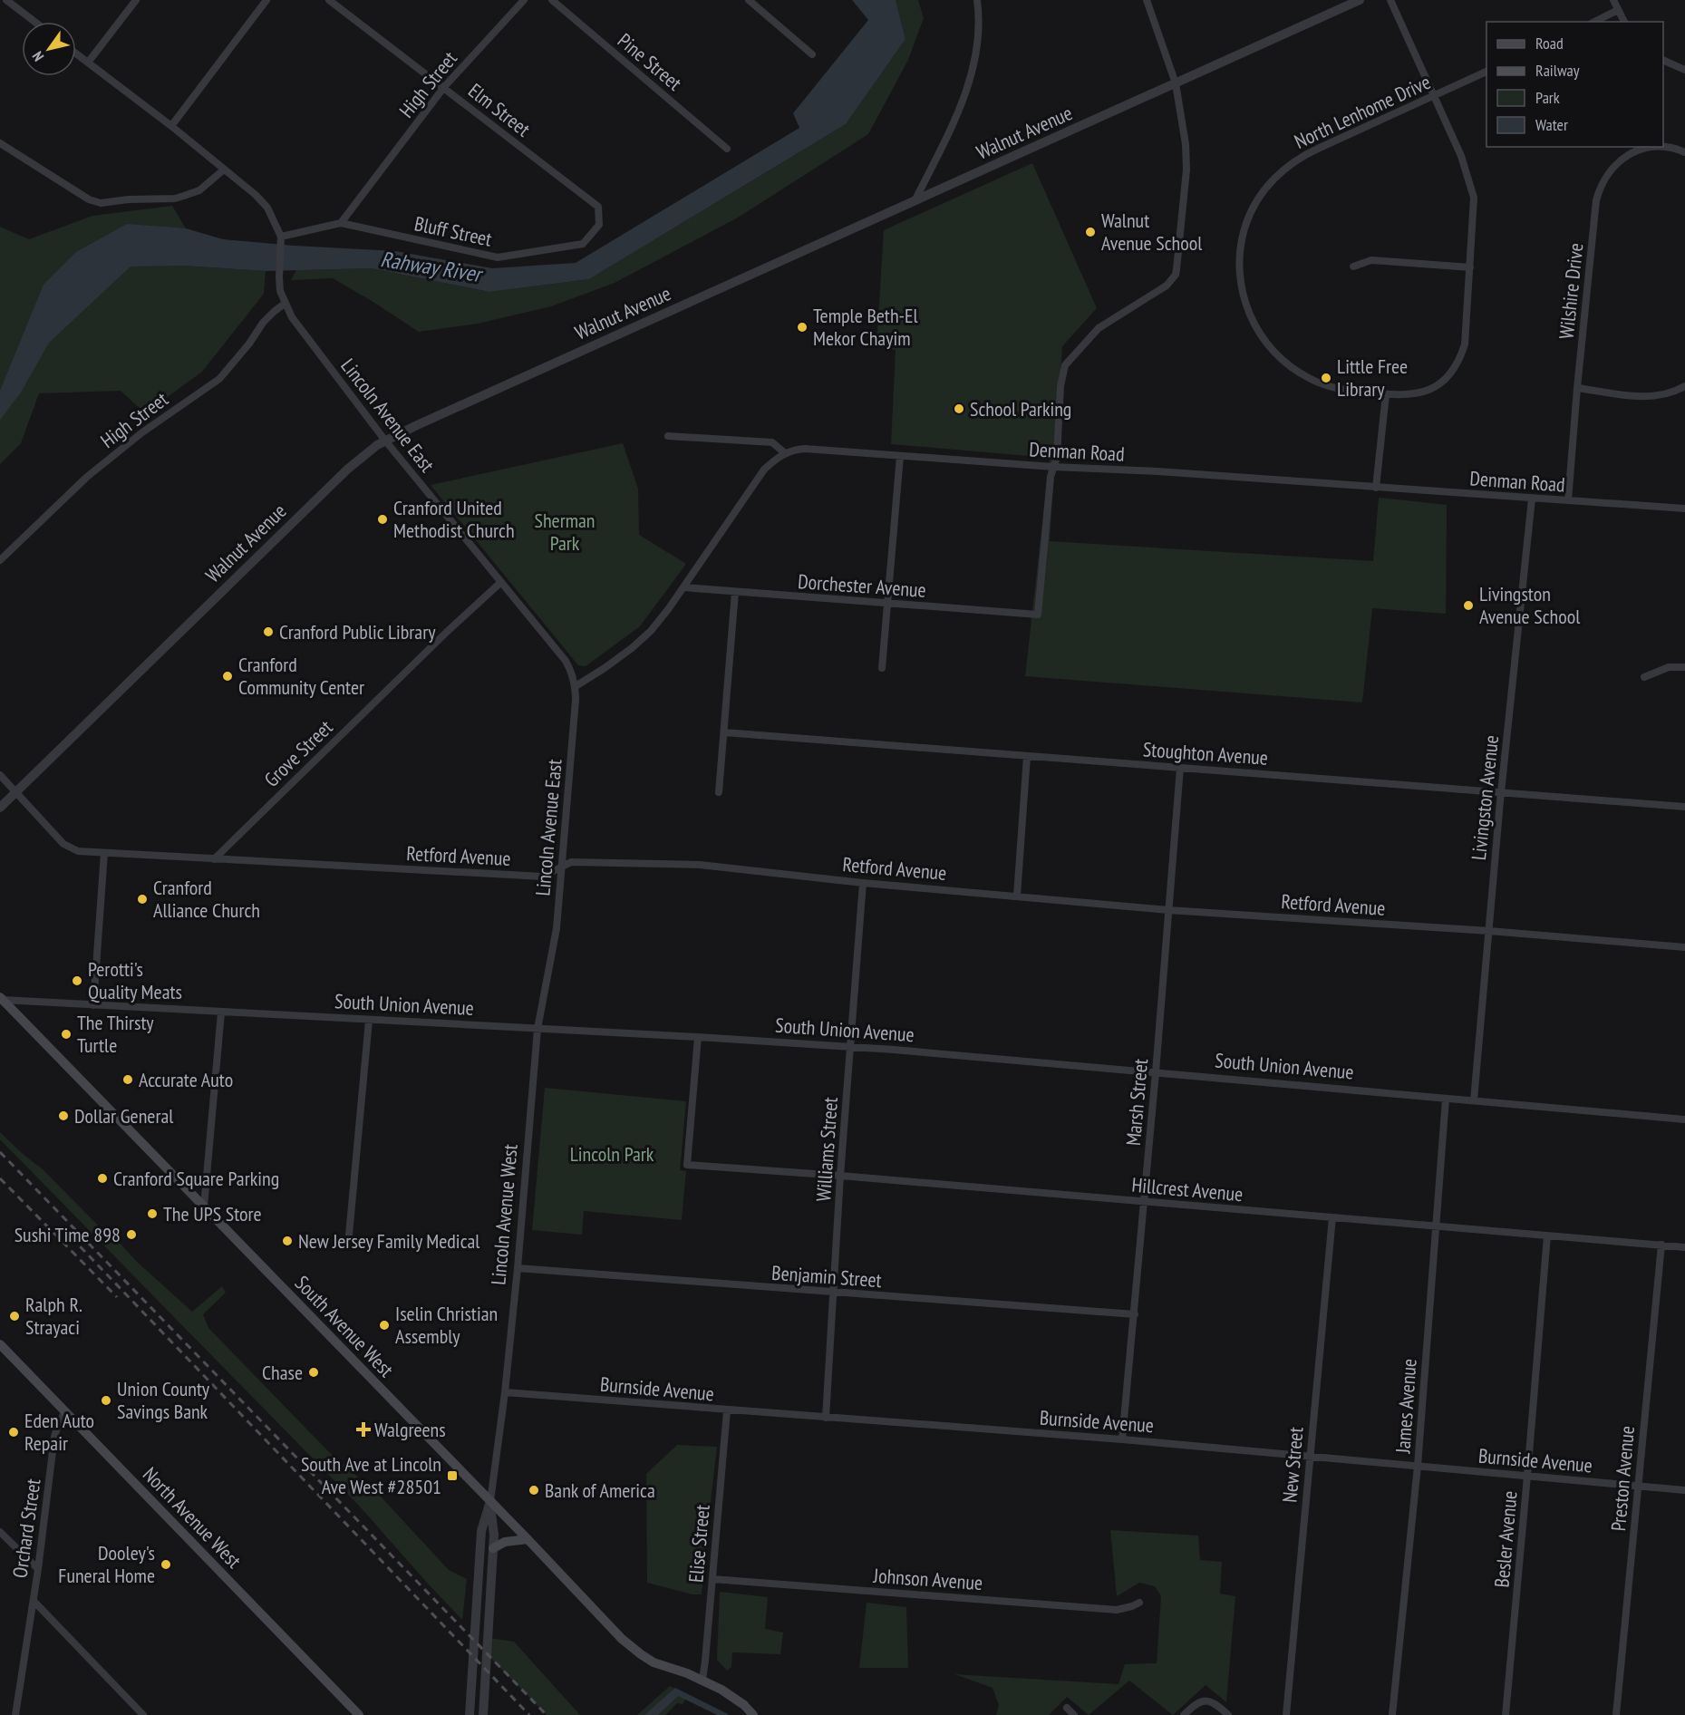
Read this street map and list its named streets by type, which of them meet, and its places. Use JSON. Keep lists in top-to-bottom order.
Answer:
{
  "streets": {
    "main road": ["South Avenue West", "North Avenue West"],
    "street": [
      "Pine Street",
      "High Street",
      "Elm Street",
      "North Lenhome Drive",
      "Walnut Avenue",
      "Bluff Street",
      "Wilshire Drive",
      "Lincoln Avenue East",
      "Denman Road",
      "Dorchester Avenue",
      "Grove Street",
      "Stoughton Avenue",
      "Livingston Avenue",
      "Retford Avenue",
      "South Union Avenue",
      "Marsh Street",
      "Williams Street",
      "Hillcrest Avenue",
      "Lincoln Avenue West",
      "Benjamin Street",
      "Burnside Avenue",
      "James Avenue",
      "New Street",
      "Preston Avenue",
      "Orchard Street",
      "Besler Avenue",
      "Elise Street",
      "Johnson Avenue"
    ]
  },
  "crossings": [
    ["High Street", "Elm Street"],
    ["High Street", "Bluff Street"],
    ["High Street", "Lincoln Avenue East"],
    ["Elm Street", "Bluff Street"],
    ["Walnut Avenue", "Lincoln Avenue East"],
    ["Walnut Avenue", "Retford Avenue"],
    ["Wilshire Drive", "Denman Road"],
    ["Lincoln Avenue East", "Denman Road"],
    ["Lincoln Avenue East", "Grove Street"],
    ["Lincoln Avenue East", "Retford Avenue"],
    ["Lincoln Avenue East", "South Union Avenue"],
    ["Lincoln Avenue East", "Lincoln Avenue West"],
    ["Denman Road", "Dorchester Avenue"],
    ["Denman Road", "Livingston Avenue"],
    ["Grove Street", "Retford Avenue"],
    ["Stoughton Avenue", "Livingston Avenue"],
    ["Stoughton Avenue", "Marsh Street"],
    ["Livingston Avenue", "Retford Avenue"],
    ["Livingston Avenue", "South Union Avenue"],
    ["Retford Avenue", "Marsh Street"],
    ["Retford Avenue", "Williams Street"],
    ["South Union Avenue", "Marsh Street"],
    ["South Union Avenue", "Williams Street"],
    ["South Union Avenue", "Hillcrest Avenue"],
    ["South Union Avenue", "Lincoln Avenue West"],
    ["South Union Avenue", "South Avenue West"],
    ["South Union Avenue", "James Avenue"],
    ["Marsh Street", "Hillcrest Avenue"],
    ["Marsh Street", "Benjamin Street"],
    ["Marsh Street", "Burnside Avenue"],
    ["Williams Street", "Hillcrest Avenue"],
    ["Williams Street", "Benjamin Street"],
    ["Williams Street", "Burnside Avenue"],
    ["Hillcrest Avenue", "James Avenue"],
    ["Hillcrest Avenue", "New Street"],
    ["Hillcrest Avenue", "Preston Avenue"],
    ["Hillcrest Avenue", "Besler Avenue"],
    ["Lincoln Avenue West", "Benjamin Street"],
    ["Lincoln Avenue West", "South Avenue West"],
    ["Lincoln Avenue West", "Burnside Avenue"],
    ["South Avenue West", "Elise Street"],
    ["Burnside Avenue", "James Avenue"],
    ["Burnside Avenue", "New Street"],
    ["Burnside Avenue", "Preston Avenue"],
    ["Burnside Avenue", "Besler Avenue"],
    ["Burnside Avenue", "Elise Street"],
    ["North Avenue West", "Orchard Street"],
    ["Elise Street", "Johnson Avenue"]
  ],
  "water": ["Rahway River"],
  "parks": ["Sherman Park", "Lincoln Park"],
  "places": {
    "other": [
      "Walnut Avenue School",
      "Temple Beth-El Mekor Chayim",
      "Little Free Library",
      "School Parking",
      "Cranford United Methodist Church",
      "Livingston Avenue School",
      "Cranford Public Library",
      "Cranford Community Center",
      "Cranford Alliance Church",
      "Perotti's Quality Meats",
      "The Thirsty Turtle",
      "Accurate Auto",
      "Dollar General",
      "Cranford Square Parking",
      "The UPS Store",
      "Sushi Time 898",
      "New Jersey Family Medical",
      "Ralph R. Strayaci",
      "Iselin Christian Assembly",
      "Chase",
      "Union County Savings Bank",
      "Eden Auto Repair",
      "Bank of America",
      "Dooley's Funeral Home"
    ],
    "health": ["Walgreens"],
    "transit": ["South Ave at Lincoln Ave West #28501"]
  },
  "legend": [
    "Road",
    "Railway",
    "Park",
    "Water"
  ],
  "north": "bottom left"
}
